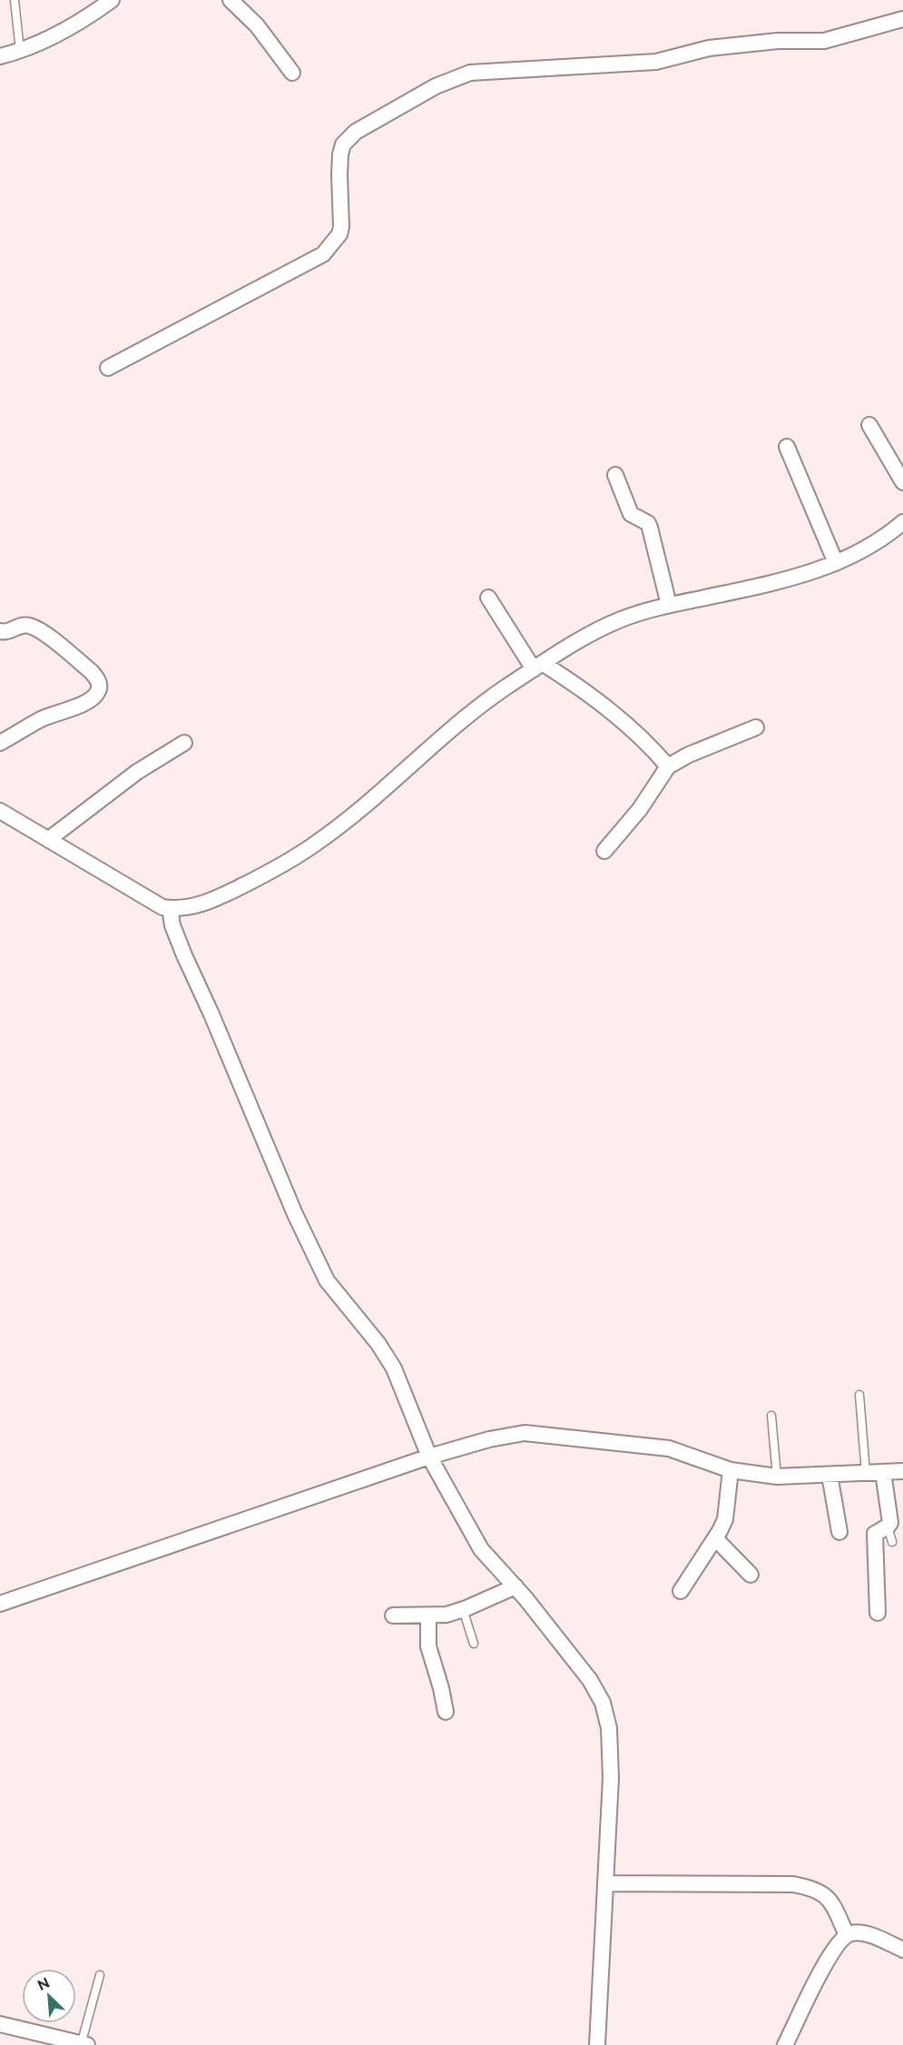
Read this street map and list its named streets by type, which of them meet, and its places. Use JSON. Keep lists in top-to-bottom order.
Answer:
{
  "north": "top left"
}
